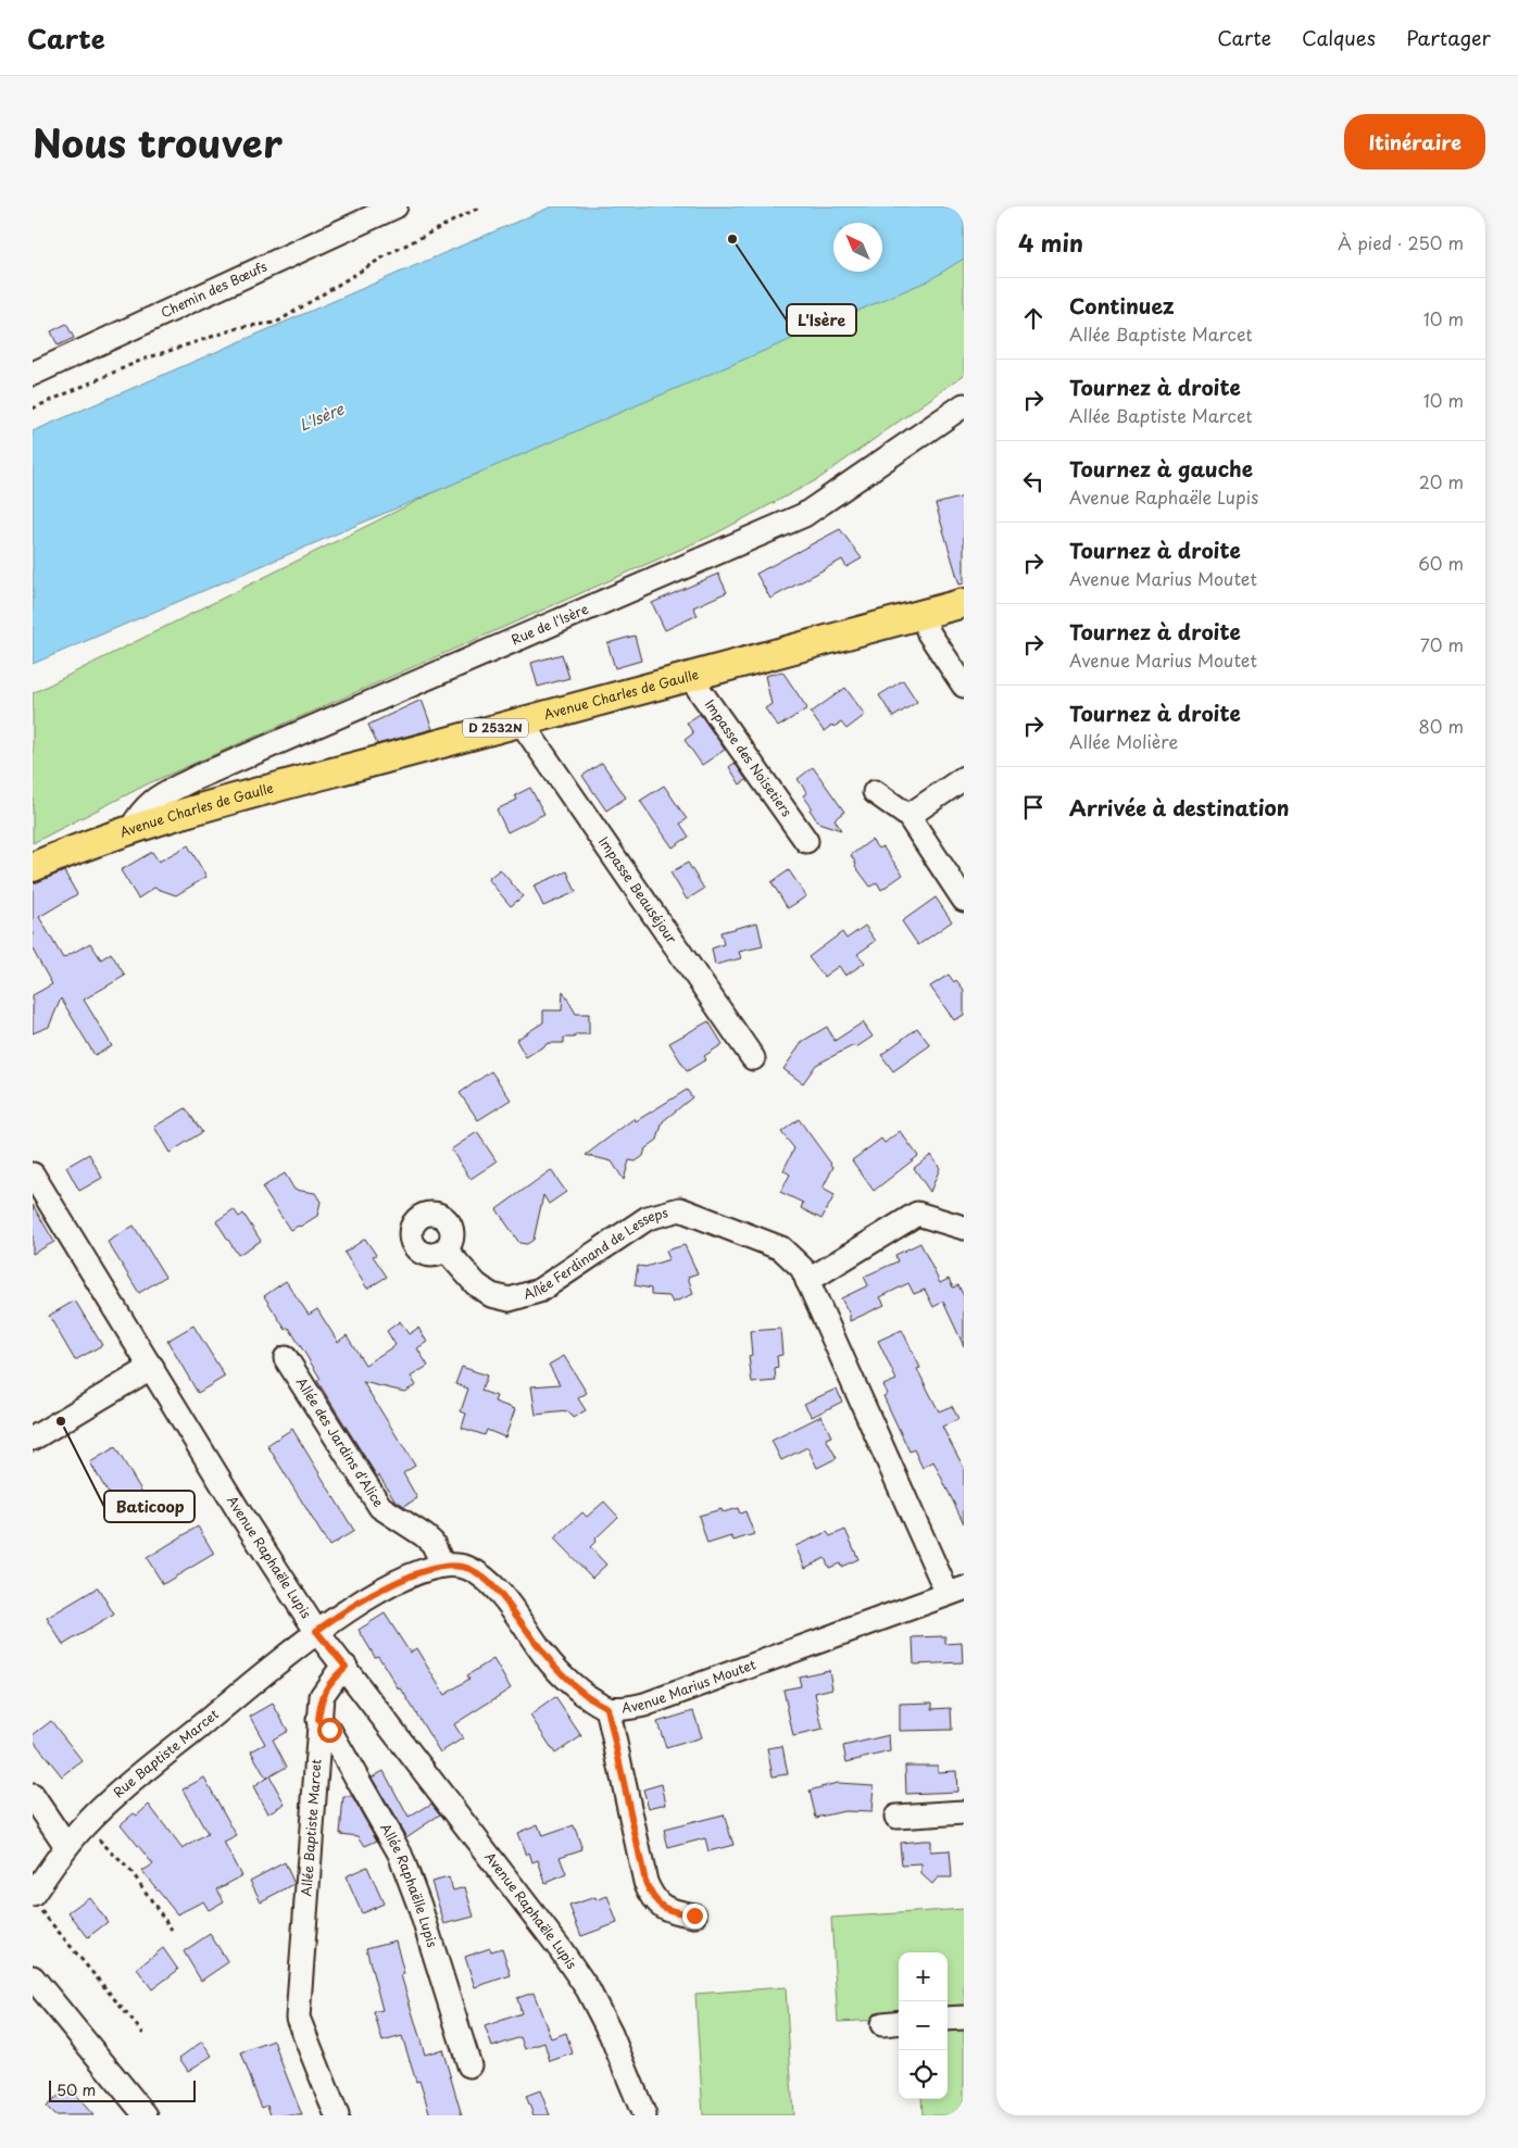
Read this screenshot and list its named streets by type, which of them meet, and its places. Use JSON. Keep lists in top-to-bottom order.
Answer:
{
  "streets": {
    "main road": ["Avenue Charles de Gaulle", "D 2532N"],
    "street": [
      "Chemin des Bœufs",
      "Rue de l'Isère",
      "Impasse des Noisetiers",
      "Impasse Beauséjour",
      "Allée Ferdinand de Lesseps",
      "Allée des Jardins d'Alice",
      "Avenue Raphaële Lupis",
      "Avenue Marius Moutet",
      "Rue Baptiste Marcet",
      "Allée Baptiste Marcet",
      "Allée Raphaëlle Lupis"
    ]
  },
  "crossings": [
    ["Rue de l'Isère", "Avenue Charles de Gaulle"],
    ["Avenue Charles de Gaulle", "Impasse des Noisetiers"],
    ["Avenue Charles de Gaulle", "Impasse Beauséjour"],
    ["Allée Ferdinand de Lesseps", "Avenue Marius Moutet"],
    ["Allée des Jardins d'Alice", "Avenue Marius Moutet"],
    ["Avenue Raphaële Lupis", "Avenue Marius Moutet"],
    ["Avenue Raphaële Lupis", "Rue Baptiste Marcet"],
    ["Avenue Raphaële Lupis", "Allée Baptiste Marcet"],
    ["Avenue Marius Moutet", "Rue Baptiste Marcet"],
    ["Allée Baptiste Marcet", "Allée Raphaëlle Lupis"]
  ],
  "water": ["L'Isère"],
  "places": ["L'Isère", "Baticoop"],
  "scale_bar": "50 m",
  "north": "top left",
  "page": {
    "header": "Carte",
    "nav": ["Carte", "Calques", "Partager"],
    "title": "Nous trouver",
    "buttons": "Itinéraire",
    "heading": ["4 min", "À pied · 250 m"],
    "list": [
      ["Continuez", "Allée Baptiste Marcet", "10 m"],
      ["Tournez à droite", "Allée Baptiste Marcet", "10 m"],
      ["Tournez à gauche", "Avenue Raphaële Lupis", "20 m"],
      ["Tournez à droite", "Avenue Marius Moutet", "60 m"],
      ["Tournez à droite", "Avenue Marius Moutet", "70 m"],
      ["Tournez à droite", "Allée Molière", "80 m"],
      "Arrivée à destination"
    ],
    "map_buttons": ["+", "−"],
    "scale": "50 m"
  }
}
